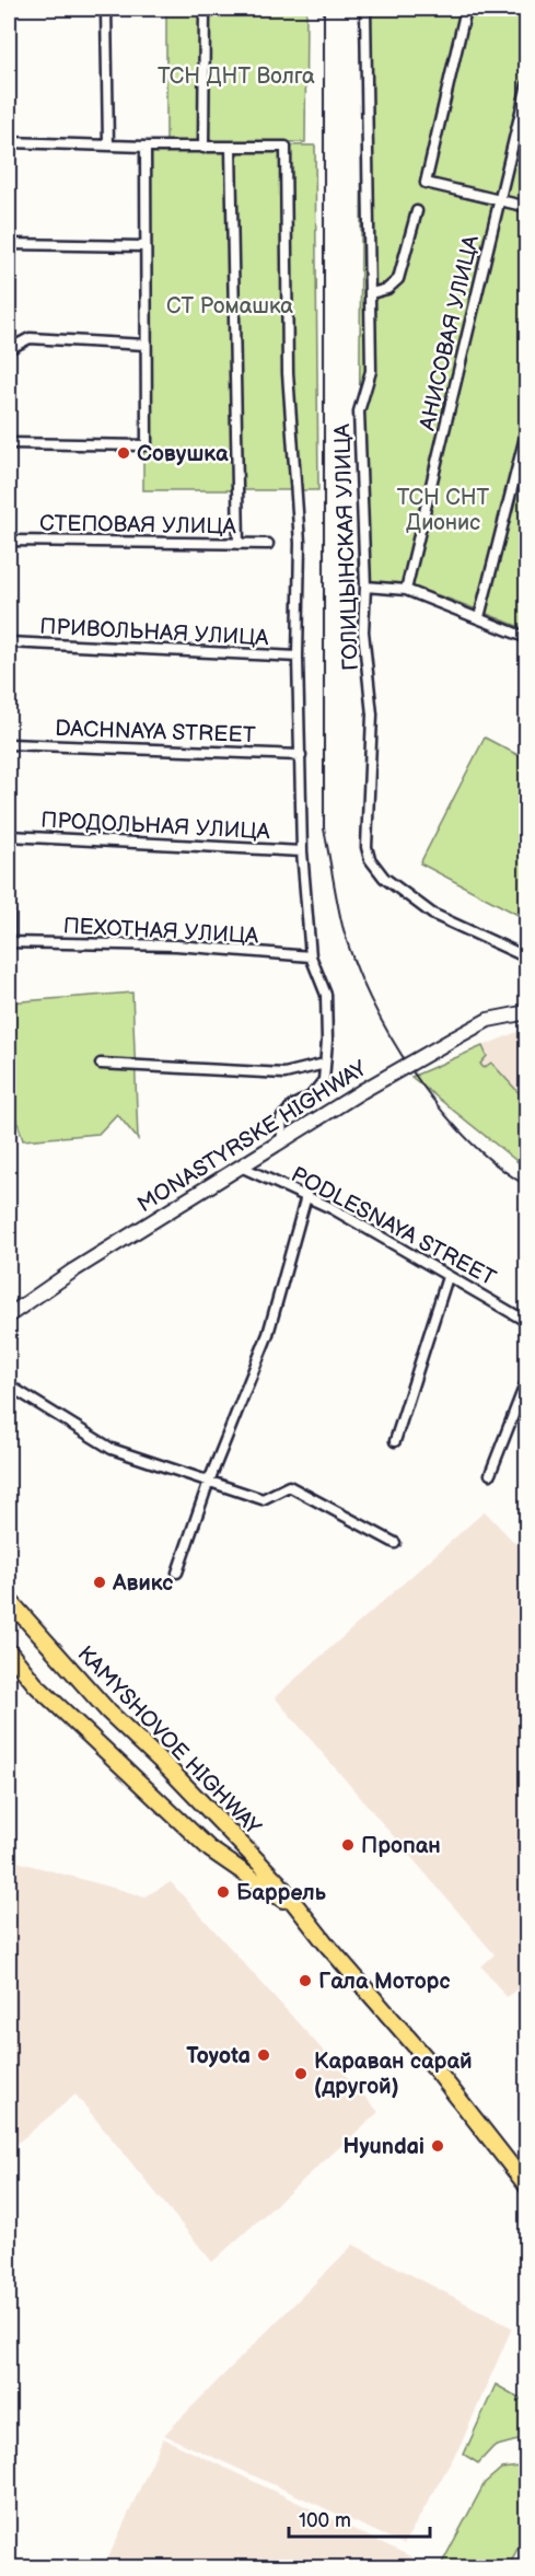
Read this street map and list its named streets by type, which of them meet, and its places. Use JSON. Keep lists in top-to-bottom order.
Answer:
{
  "streets": {
    "main road": ["MONASTYRSKE HIGHWAY", "KAMYSHOVOE HIGHWAY"],
    "street": [
      "АНИСОВАЯ УЛИЦА",
      "СТЕПОВАЯ УЛИЦА",
      "ГОЛИЦЫНСКАЯ УЛИЦА",
      "ПРИВОЛЬНАЯ УЛИЦА",
      "DACHNAYA STREET",
      "ПРОДОЛЬНАЯ УЛИЦА",
      "ПЕХОТНАЯ УЛИЦА",
      "PODLESNAYA STREET"
    ]
  },
  "crossings": [
    ["MONASTYRSKE HIGHWAY", "PODLESNAYA STREET"]
  ],
  "parks": ["ТСН ДНТ Волга", "СТ Ромашка", "ТСН СНТ Дионис"],
  "places": [
    "Совушка",
    "Авикс",
    "Пропан",
    "Баррель",
    "Гала Моторс",
    "Toyota",
    "Караван сарай (другой)",
    "Hyundai"
  ],
  "scale_bar": "100 m"
}
